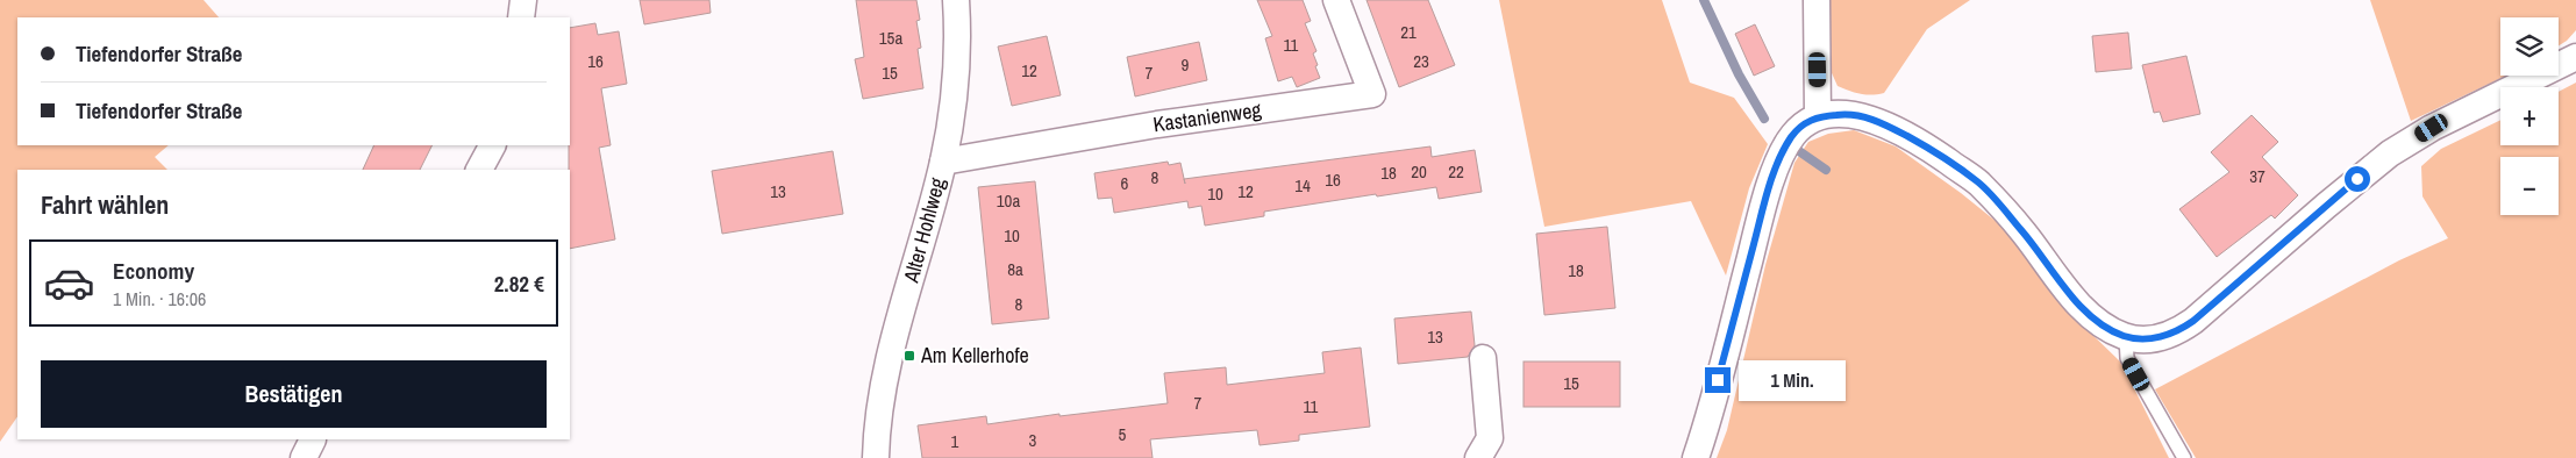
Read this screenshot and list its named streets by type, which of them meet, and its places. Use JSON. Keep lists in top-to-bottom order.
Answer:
{
  "streets": {
    "street": ["Kastanienweg", "Alter Hohlweg"]
  },
  "crossings": [
    ["Kastanienweg", "Alter Hohlweg"]
  ],
  "places": {
    "transit": ["Am Kellerhofe"]
  },
  "house_numbers": [
    "21",
    "15a",
    "11",
    "16",
    "23",
    "9",
    "12",
    "15",
    "7",
    "20",
    "22",
    "18",
    "37",
    "8",
    "16",
    "6",
    "14",
    "13",
    "12",
    "10",
    "10a",
    "10",
    "8a",
    "18",
    "8",
    "13",
    "15",
    "7",
    "11",
    "5",
    "3",
    "1"
  ],
  "page": {
    "map_buttons": ["+", "−"],
    "banner": ["Tiefendorfer Straße", "Tiefendorfer Straße"],
    "heading": "Fahrt wählen",
    "list": [
      {
        "name": "Economy",
        "note": "1 Min. · 16:06",
        "value": "2.82 €"
      }
    ],
    "buttons": "Bestätigen",
    "bubble": "1 Min."
  }
}
